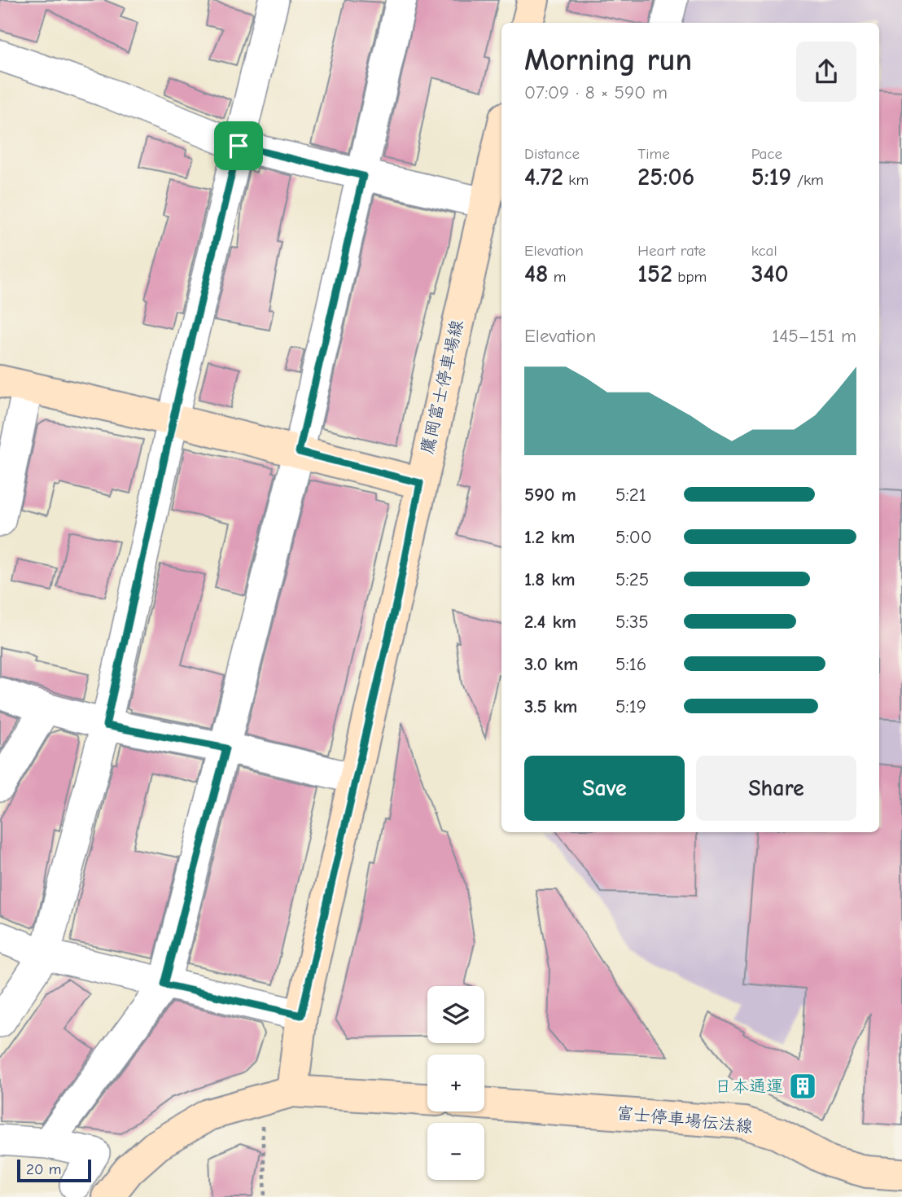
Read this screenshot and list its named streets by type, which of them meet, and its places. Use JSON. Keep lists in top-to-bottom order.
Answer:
{
  "streets": {
    "main road": ["鷹岡富士停車場線", "富士停車場伝法線"]
  },
  "places": {
    "building": ["日本通運"]
  },
  "scale_bar": "20 m",
  "page": {
    "heading": ["Morning run", "07:09 · 8 × 590 m"],
    "stats": [
      ["Distance", "4.72 km"],
      ["Time", "25:06"],
      ["Pace", "5:19 /km"],
      ["Elevation", "48 m"],
      ["Heart rate", "152 bpm"],
      ["kcal", "340"]
    ],
    "chart": ["Elevation", "145–151 m"],
    "list": [
      {
        "name": "590 m",
        "note": "5:21"
      },
      {
        "name": "1.2 km",
        "note": "5:00"
      },
      {
        "name": "1.8 km",
        "note": "5:25"
      },
      {
        "name": "2.4 km",
        "note": "5:35"
      },
      {
        "name": "3.0 km",
        "note": "5:16"
      },
      {
        "name": "3.5 km",
        "note": "5:19"
      }
    ],
    "buttons": ["Save", "Share"],
    "map_buttons": ["+", "−"],
    "scale": "20 m"
  }
}
